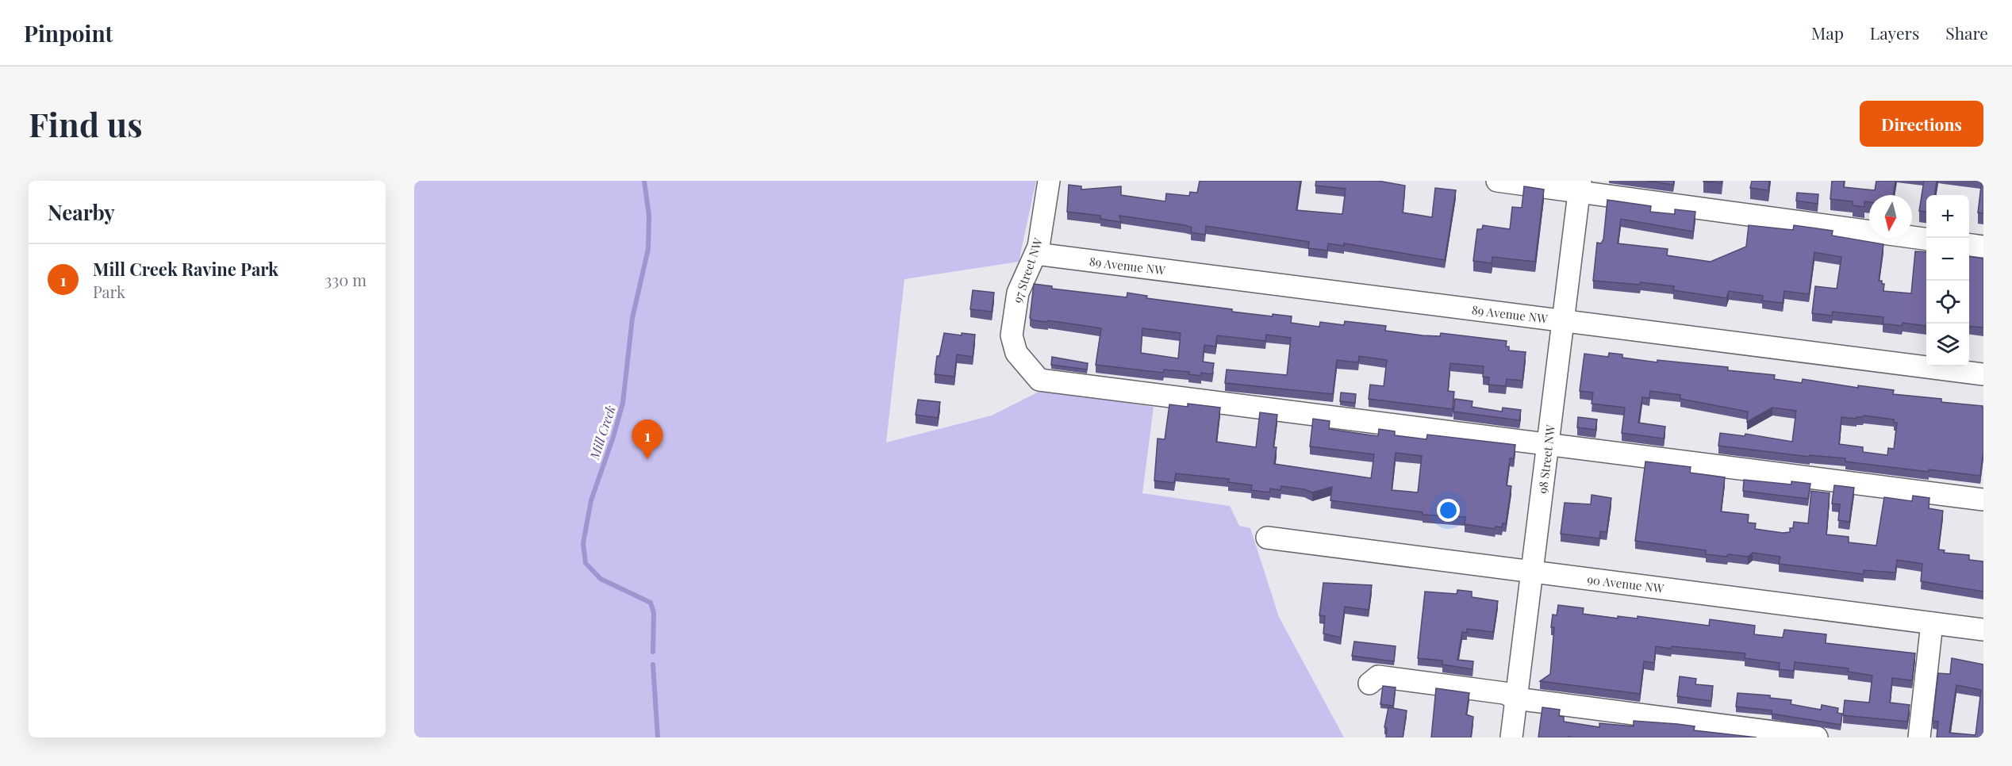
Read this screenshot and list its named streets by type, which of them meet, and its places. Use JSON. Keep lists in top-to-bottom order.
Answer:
{
  "streets": {
    "street": [
      "89 Avenue NW",
      "97 Street NW",
      "98 Street NW",
      "90 Avenue NW"
    ]
  },
  "crossings": [
    ["89 Avenue NW", "97 Street NW"],
    ["89 Avenue NW", "98 Street NW"],
    ["97 Street NW", "98 Street NW"],
    ["98 Street NW", "90 Avenue NW"]
  ],
  "water": ["Mill Creek"],
  "north": "bottom",
  "page": {
    "header": "Pinpoint",
    "nav": ["Map", "Layers", "Share"],
    "buttons": "Directions",
    "title": "Find us",
    "heading": "Nearby",
    "map_buttons": ["+", "−"],
    "list": [
      {
        "mark": "1",
        "name": "Mill Creek Ravine Park",
        "note": "Park",
        "value": "330 m"
      }
    ],
    "pins": "1"
  }
}
